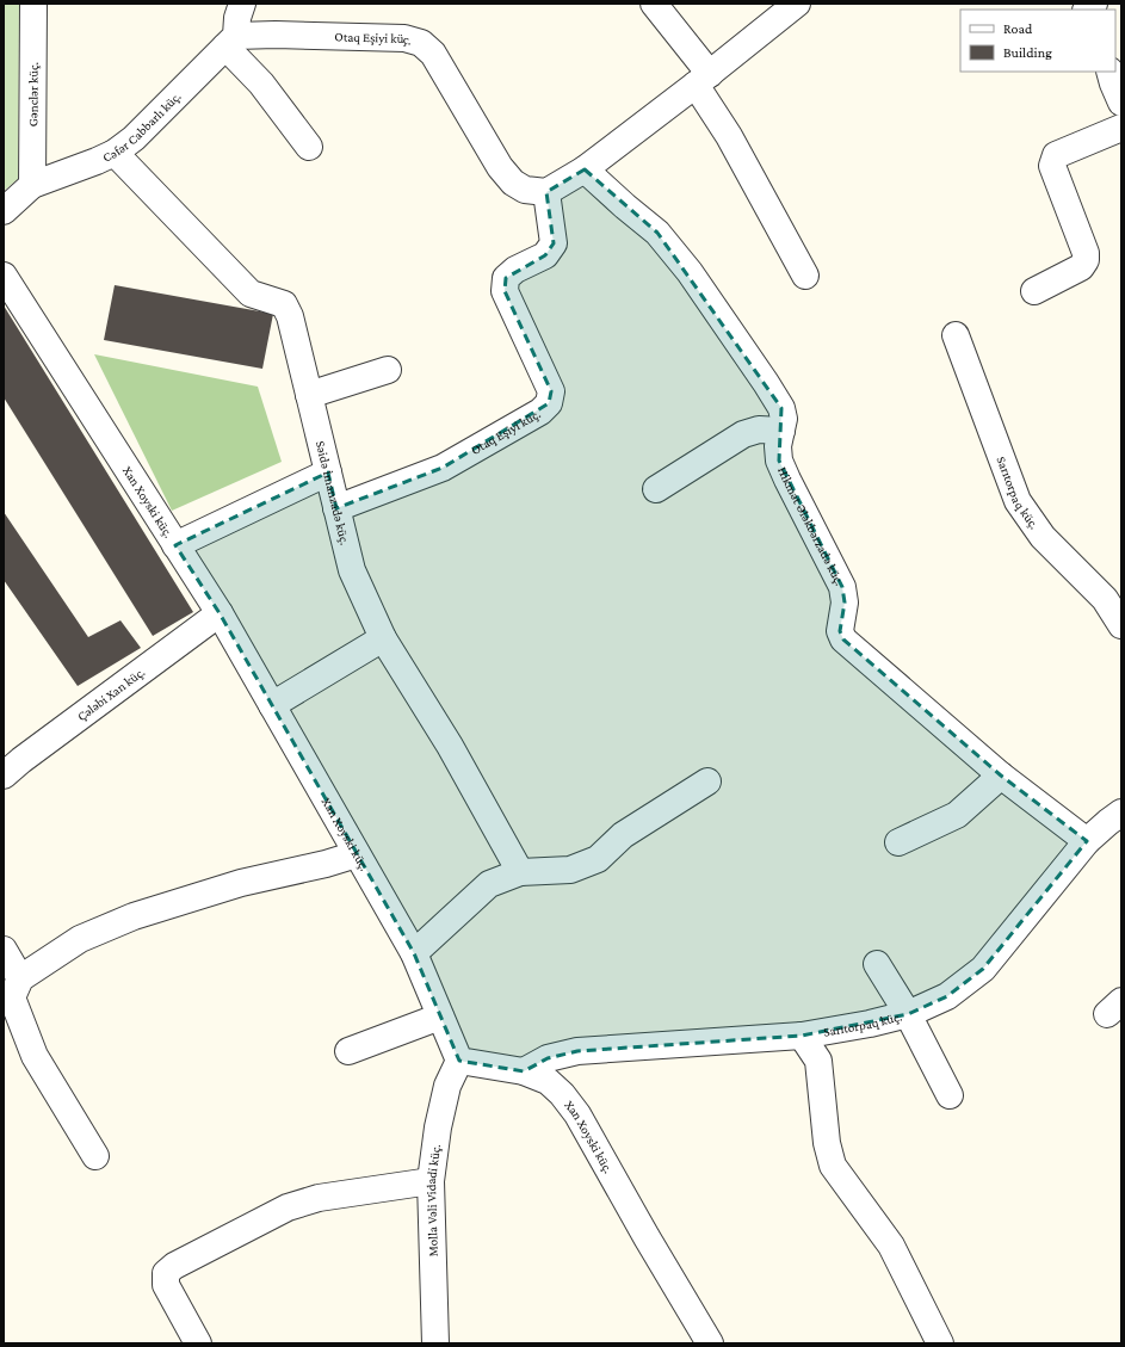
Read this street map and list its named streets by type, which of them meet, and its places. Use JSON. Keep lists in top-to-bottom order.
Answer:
{
  "streets": {
    "street": [
      "Otaq Eşiyi küç.",
      "Gənclər küç.",
      "Cəfər Cabbarlı küç.",
      "Sarıtorpaq küç.",
      "Səidə İmanzadə küç.",
      "Xan Xoyski küç.",
      "Hikmət Ələkbərzadə küç.",
      "Çələbi Xan küç.",
      "Molla Vəli Vidadi küç."
    ]
  },
  "crossings": [
    ["Otaq Eşiyi küç.", "Cəfər Cabbarlı küç."],
    ["Otaq Eşiyi küç.", "Səidə İmanzadə küç."],
    ["Gənclər küç.", "Cəfər Cabbarlı küç."],
    ["Cəfər Cabbarlı küç.", "Səidə İmanzadə küç."],
    ["Sarıtorpaq küç.", "Xan Xoyski küç."],
    ["Sarıtorpaq küç.", "Hikmət Ələkbərzadə küç."],
    ["Xan Xoyski küç.", "Çələbi Xan küç."],
    ["Xan Xoyski küç.", "Molla Vəli Vidadi küç."]
  ],
  "legend": ["Road", "Building"]
}
